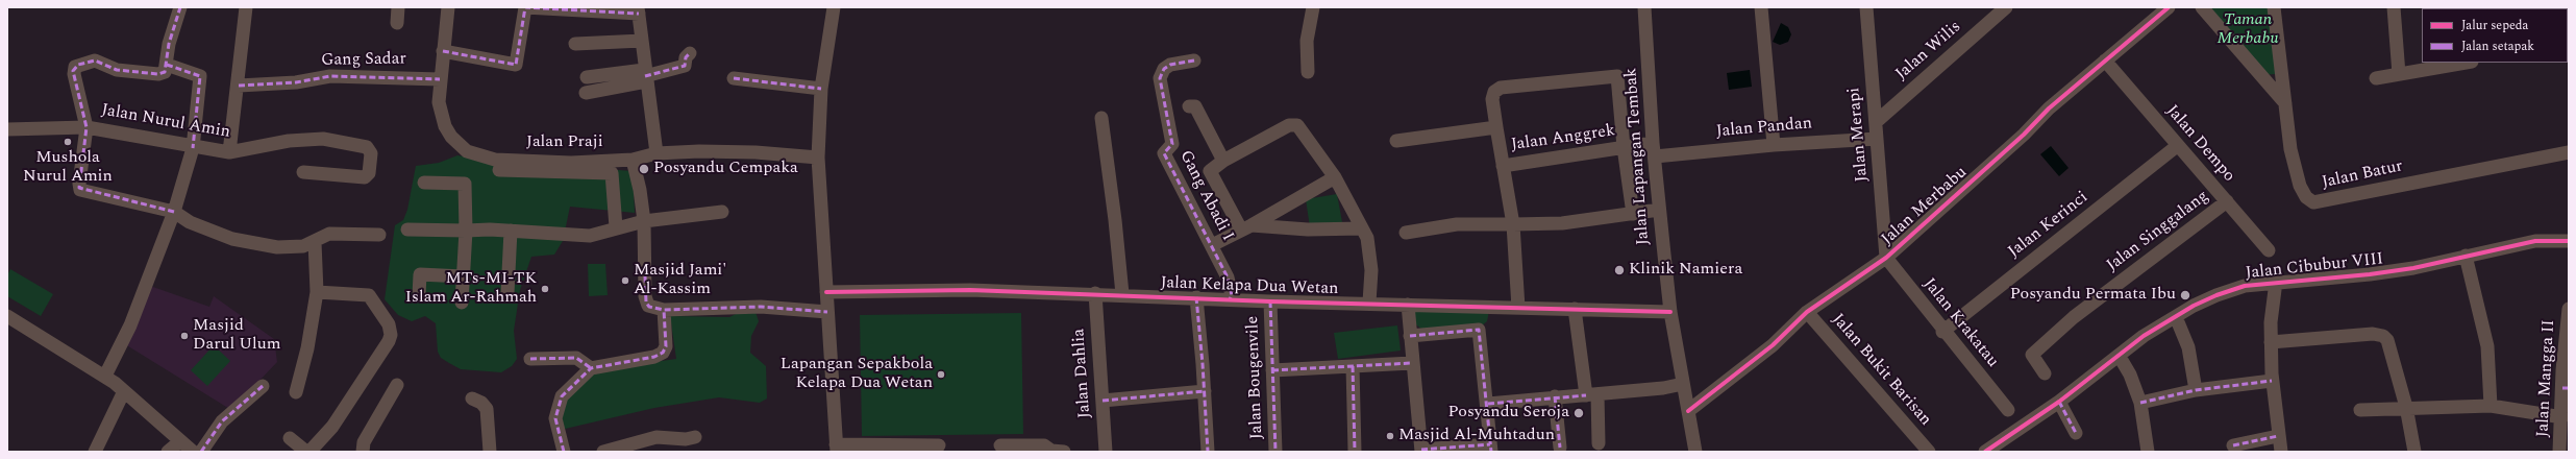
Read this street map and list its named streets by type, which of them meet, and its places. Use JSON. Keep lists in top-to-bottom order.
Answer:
{
  "streets": {
    "street": [
      "Jalan Wilis",
      "Gang Sadar",
      "Jalan Nurul Amin",
      "Jalan Pandan",
      "Jalan Merapi",
      "Jalan Anggrek",
      "Jalan Praji",
      "Jalan Dempo",
      "Jalan Lapangan Tembak",
      "Jalan Batur",
      "Gang Abadi I",
      "Jalan Merbabu",
      "Jalan Kerinci",
      "Jalan Singgalang",
      "Jalan Cibubur VIII",
      "Jalan Kelapa Dua Wetan",
      "Jalan Krakatau",
      "Jalan Bukit Barisan",
      "Jalan Dahlia",
      "Jalan Bougenvile",
      "Jalan Mangga II"
    ]
  },
  "crossings": [
    ["Jalan Wilis", "Jalan Merapi"],
    ["Gang Sadar", "Jalan Praji"],
    ["Jalan Pandan", "Jalan Merapi"],
    ["Jalan Pandan", "Jalan Anggrek"],
    ["Jalan Pandan", "Jalan Lapangan Tembak"],
    ["Jalan Merapi", "Jalan Merbabu"],
    ["Jalan Merapi", "Jalan Krakatau"],
    ["Jalan Anggrek", "Jalan Lapangan Tembak"],
    ["Jalan Anggrek", "Jalan Kelapa Dua Wetan"],
    ["Jalan Dempo", "Jalan Merbabu"],
    ["Jalan Dempo", "Jalan Kerinci"],
    ["Jalan Dempo", "Jalan Singgalang"],
    ["Jalan Lapangan Tembak", "Jalan Merbabu"],
    ["Jalan Lapangan Tembak", "Jalan Kelapa Dua Wetan"],
    ["Gang Abadi I", "Jalan Kelapa Dua Wetan"],
    ["Jalan Merbabu", "Jalan Krakatau"],
    ["Jalan Merbabu", "Jalan Bukit Barisan"],
    ["Jalan Kerinci", "Jalan Krakatau"],
    ["Jalan Kelapa Dua Wetan", "Jalan Dahlia"],
    ["Jalan Kelapa Dua Wetan", "Jalan Bougenvile"]
  ],
  "parks": ["Taman Merbabu"],
  "places": [
    "Mushola Nurul Amin",
    "Posyandu Cempaka",
    "Klinik Namiera",
    "Masjid Jami' Al-Kassim",
    "MTs-MI-TK Islam Ar-Rahmah",
    "Posyandu Permata Ibu",
    "Masjid Darul Ulum",
    "Lapangan Sepakbola Kelapa Dua Wetan",
    "Posyandu Seroja",
    "Masjid Al-Muhtadun"
  ],
  "legend": ["Jalur sepeda", "Jalan setapak"]
}
